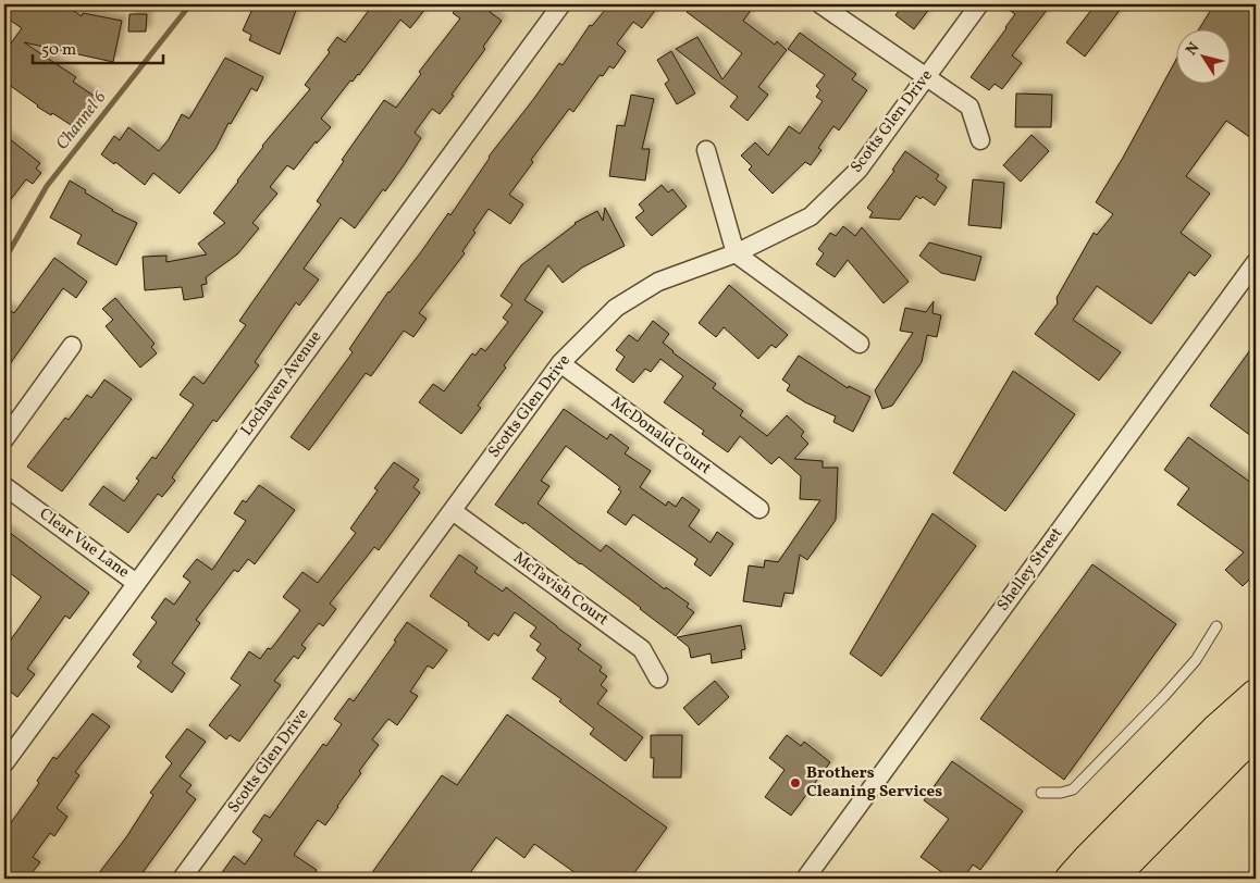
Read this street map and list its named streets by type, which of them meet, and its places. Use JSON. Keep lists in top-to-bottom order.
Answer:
{
  "streets": {
    "street": [
      "Scotts Glen Drive",
      "Lochaven Avenue",
      "McDonald Court",
      "Clear Vue Lane",
      "Shelley Street",
      "McTavish Court"
    ]
  },
  "crossings": [
    ["Scotts Glen Drive", "McDonald Court"],
    ["Scotts Glen Drive", "McTavish Court"],
    ["Lochaven Avenue", "Clear Vue Lane"]
  ],
  "water": ["Channel 6"],
  "places": ["Brothers Cleaning Services"],
  "scale_bar": "50 m",
  "north": "top left"
}
